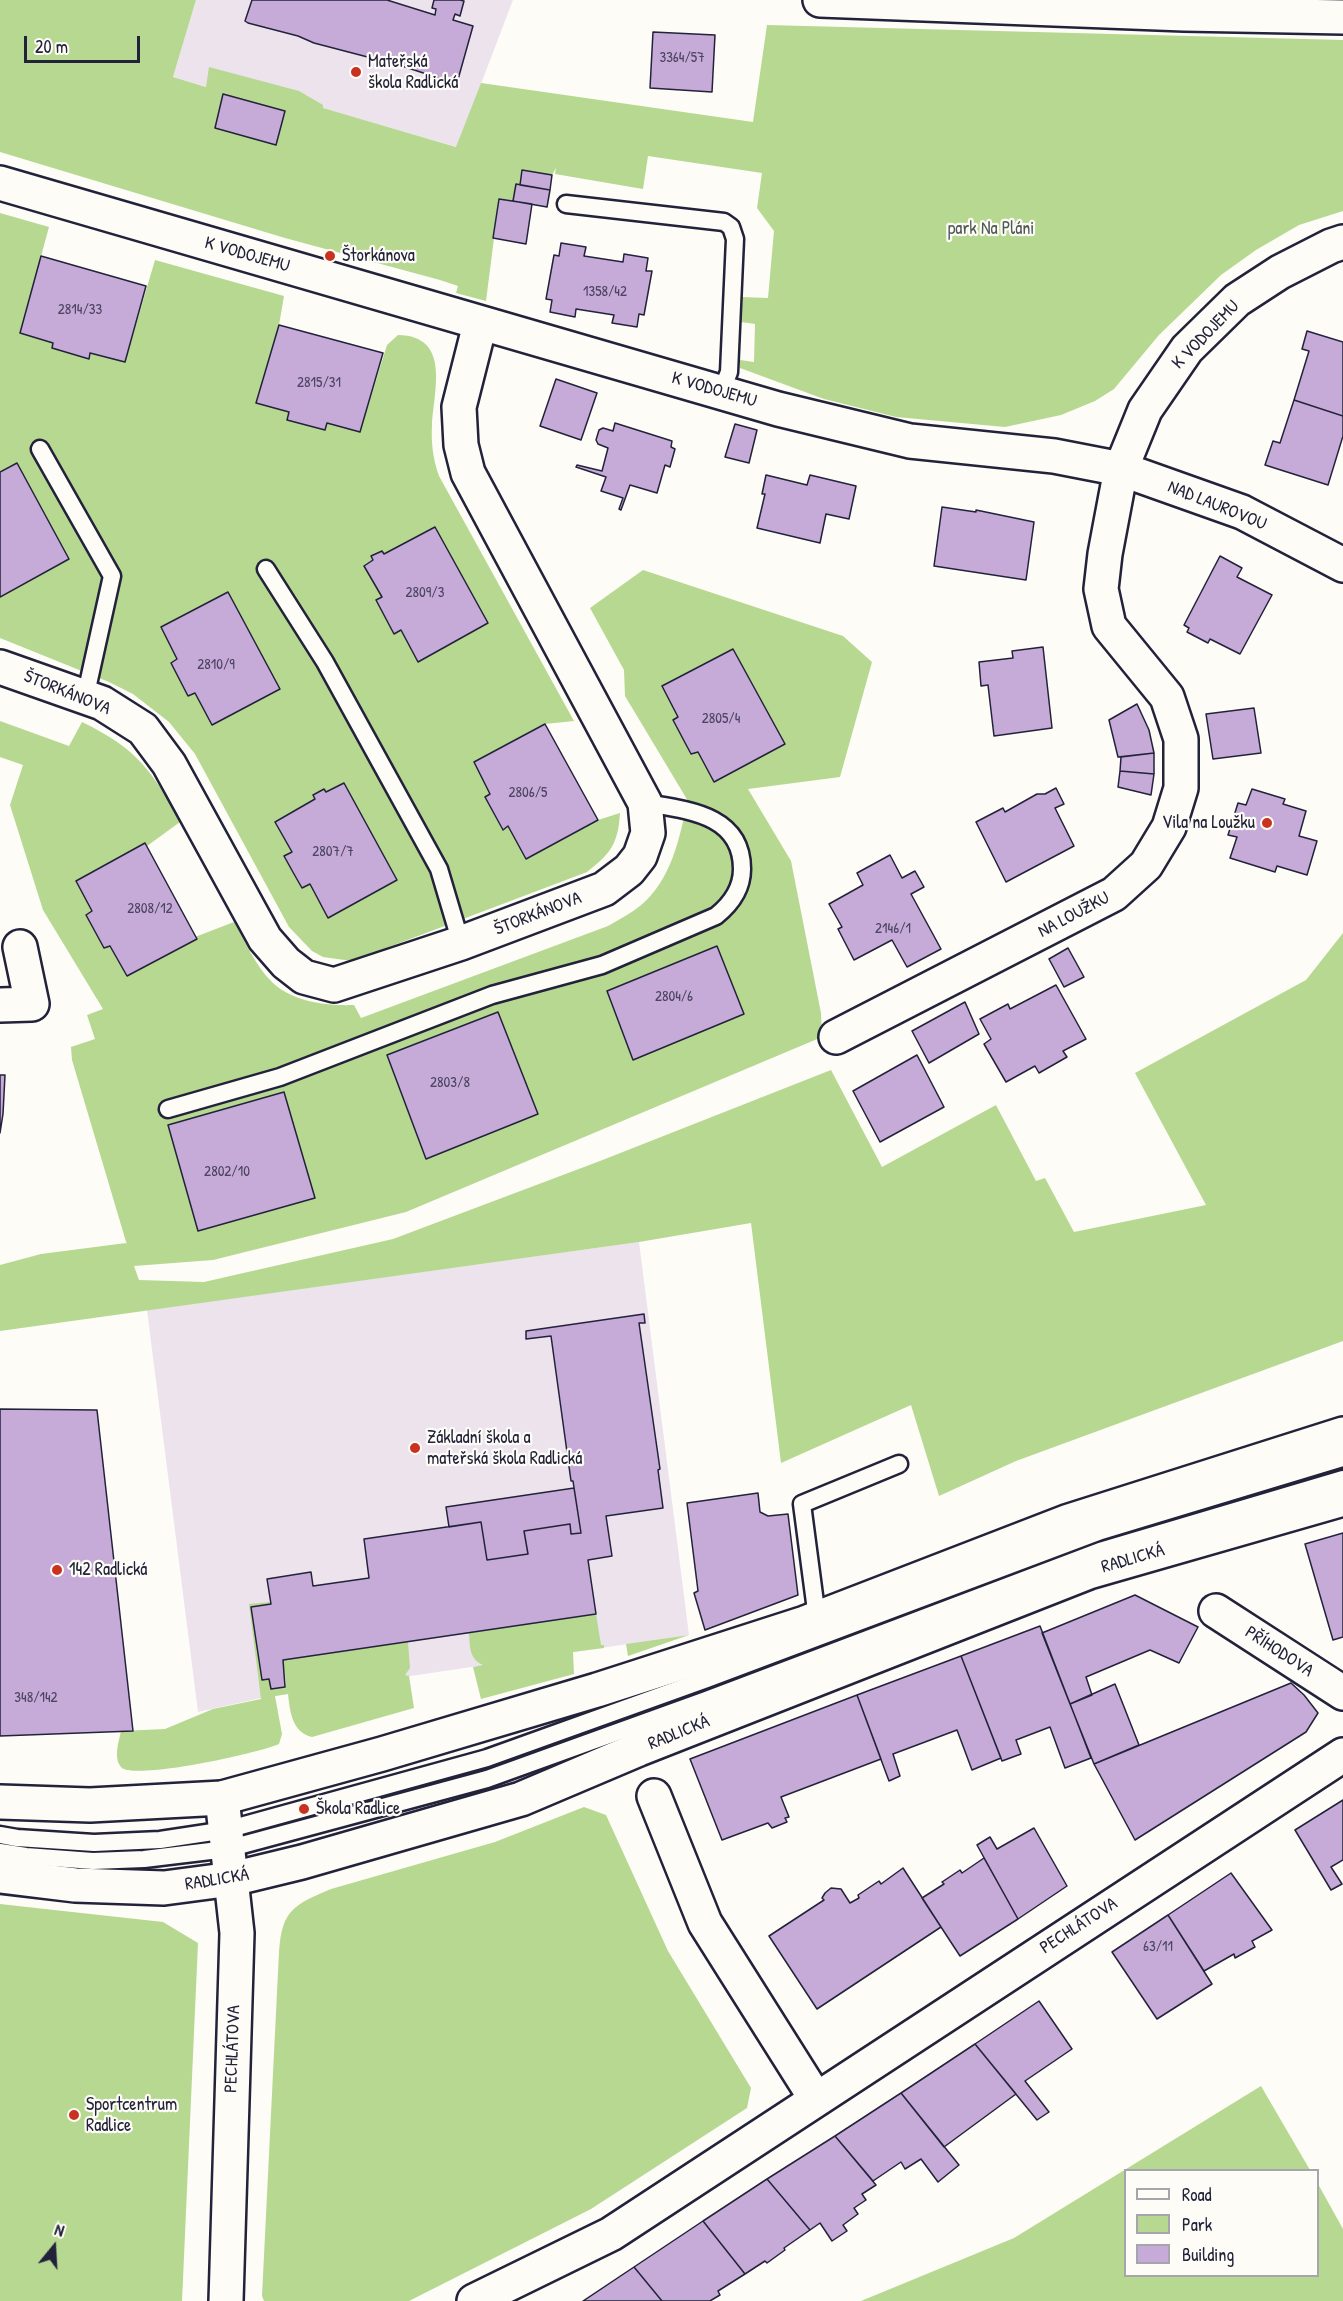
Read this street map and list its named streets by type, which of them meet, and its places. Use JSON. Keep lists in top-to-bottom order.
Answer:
{
  "streets": {
    "street": [
      "K VODOJEMU",
      "NAD LAUROVOU",
      "ŠTORKÁNOVA",
      "NA LOUŽKU",
      "RADLICKÁ",
      "PŘÍHODOVA",
      "PECHLÁTOVA"
    ]
  },
  "crossings": [
    ["K VODOJEMU", "NAD LAUROVOU"],
    ["K VODOJEMU", "ŠTORKÁNOVA"],
    ["K VODOJEMU", "NA LOUŽKU"],
    ["NAD LAUROVOU", "NA LOUŽKU"],
    ["RADLICKÁ", "PECHLÁTOVA"]
  ],
  "parks": ["park Na Pláni"],
  "places": [
    "Mateřská škola Radlická",
    "Štorkánova",
    "Vila na Loužku",
    "Základní škola a mateřská škola Radlická",
    "142 Radlická",
    "Škola Radlice",
    "Sportcentrum Radlice"
  ],
  "house_numbers": [
    "3364/57",
    "1358/42",
    "2814/33",
    "2815/31",
    "2809/3",
    "2810/9",
    "2805/4",
    "2806/5",
    "2807/7",
    "2808/12",
    "2146/1",
    "2804/6",
    "2803/8",
    "2802/10",
    "348/142",
    "63/11"
  ],
  "legend": ["Road", "Park", "Building"],
  "scale_bar": "20 m",
  "north": "top"
}
